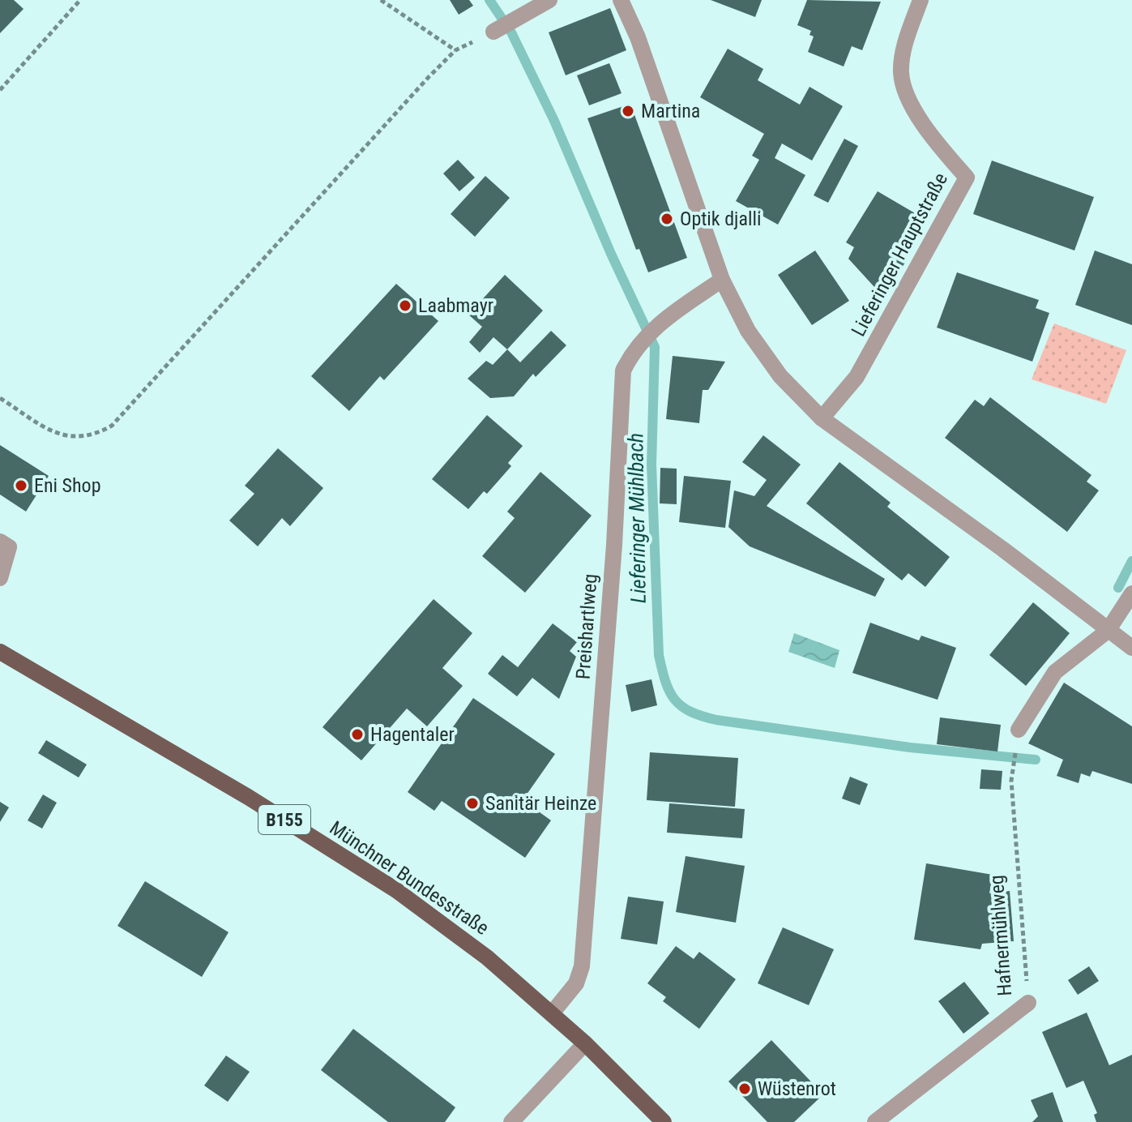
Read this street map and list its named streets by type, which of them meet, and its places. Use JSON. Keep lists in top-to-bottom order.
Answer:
{
  "streets": {
    "main road": ["B155", "Münchner Bundesstraße"],
    "street": ["Lieferinger Hauptstraße", "Preishartlweg", "Hafnermühlweg"]
  },
  "crossings": [
    ["Preishartlweg", "Münchner Bundesstraße"]
  ],
  "water": ["Lieferinger Mühlbach"],
  "places": [
    "Martina",
    "Optik djalli",
    "Laabmayr",
    "Eni Shop",
    "Hagentaler",
    "Sanitär Heinze",
    "Wüstenrot"
  ]
}
